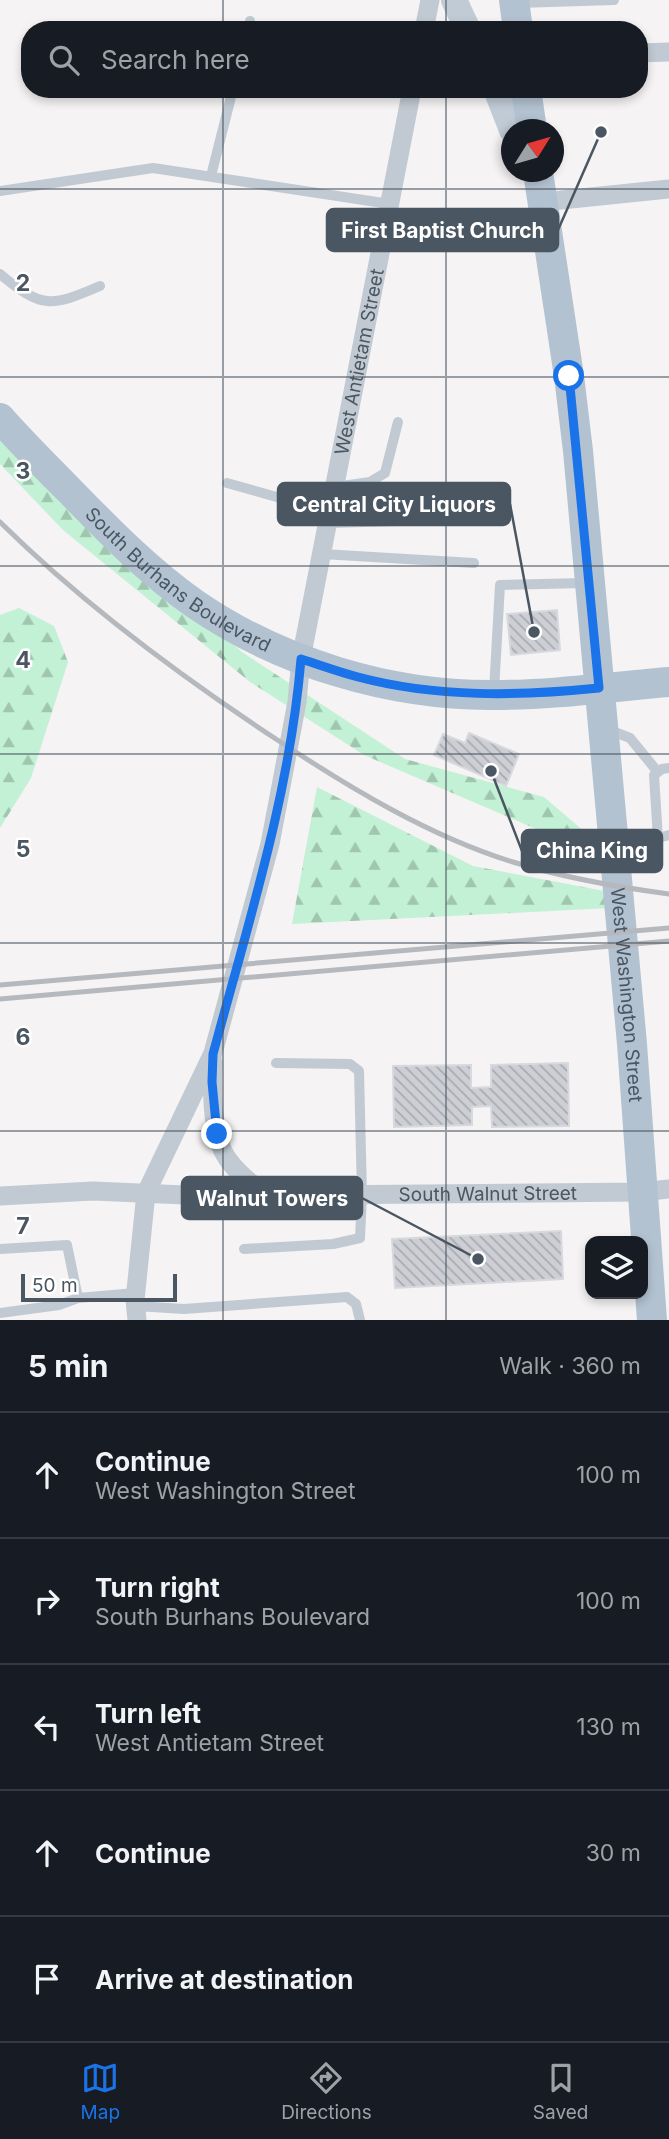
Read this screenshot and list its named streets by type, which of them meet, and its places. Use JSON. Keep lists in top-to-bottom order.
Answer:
{
  "streets": {
    "main road": ["South Burhans Boulevard", "West Washington Street"],
    "street": ["West Antietam Street", "South Walnut Street"]
  },
  "crossings": [
    ["West Antietam Street", "South Burhans Boulevard"],
    ["West Antietam Street", "South Walnut Street"],
    ["South Burhans Boulevard", "West Washington Street"],
    ["West Washington Street", "South Walnut Street"]
  ],
  "places": [
    "First Baptist Church",
    "Central City Liquors",
    "China King",
    "Walnut Towers"
  ],
  "scale_bar": "50 m",
  "north": "top right",
  "page": {
    "search": "Search here",
    "scale": "50 m",
    "heading": ["5 min", "Walk · 360 m"],
    "list": [
      ["Continue", "West Washington Street", "100 m"],
      ["Turn right", "South Burhans Boulevard", "100 m"],
      ["Turn left", "West Antietam Street", "130 m"],
      ["Continue", "30 m"],
      "Arrive at destination"
    ],
    "nav": ["Map", "Directions", "Saved"]
  },
  "grid": {
    "rows": [
      "2",
      "3",
      "4",
      "5",
      "6",
      "7"
    ]
  }
}
